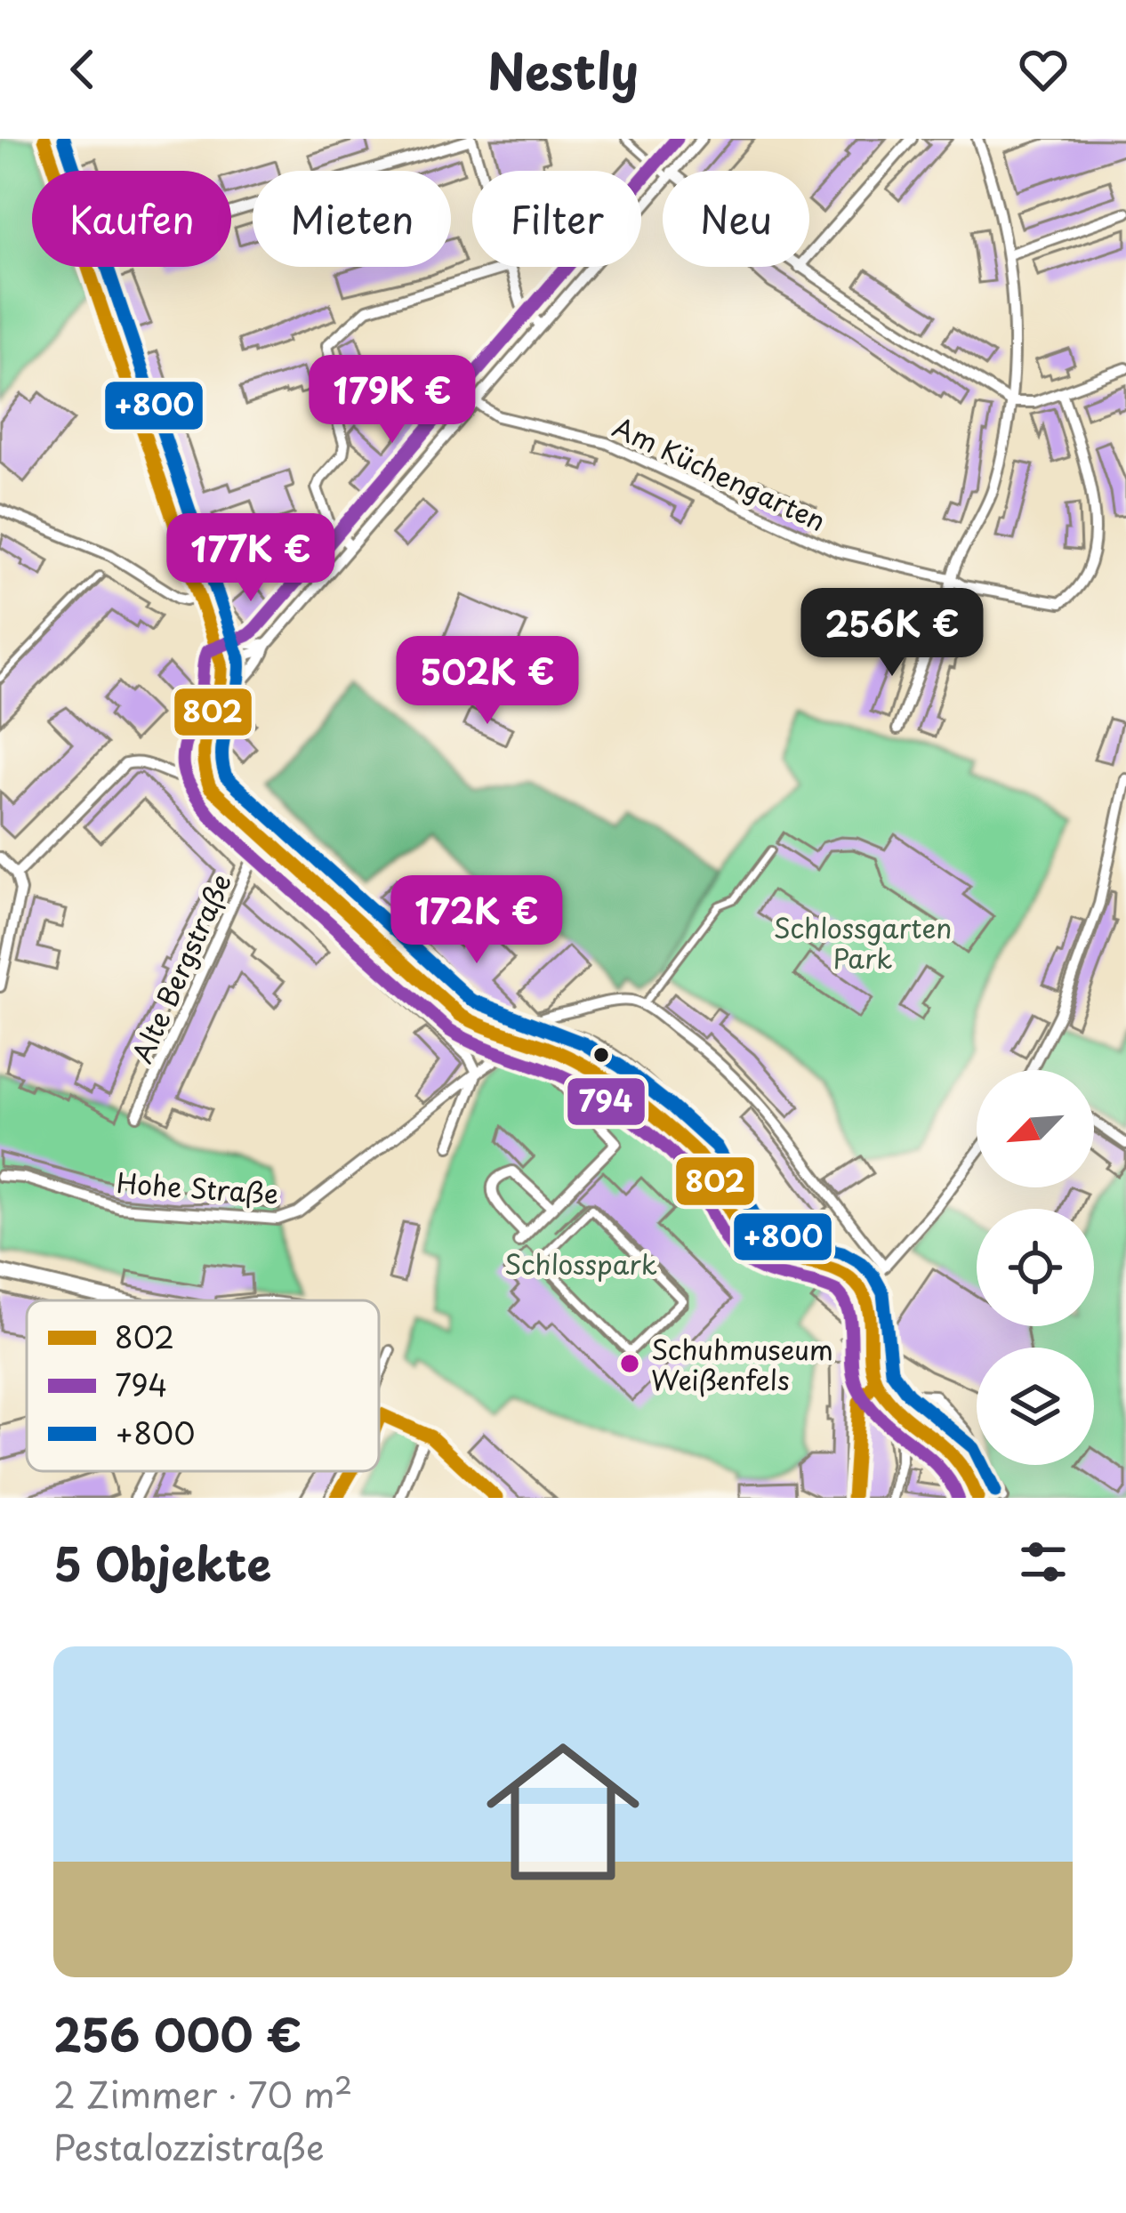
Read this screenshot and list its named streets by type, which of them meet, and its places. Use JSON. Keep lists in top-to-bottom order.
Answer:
{
  "streets": {
    "street": ["Am Küchengarten", "Alte Bergstraße", "Hohe Straße"]
  },
  "parks": ["Schlossgarten Park", "Schlosspark"],
  "places": ["Schuhmuseum Weißenfels"],
  "lines": ["transit line 802", "transit line 794", "transit line +800"],
  "legend": ["802", "794", "+800"],
  "north": "bottom left",
  "page": {
    "header": "Nestly",
    "chip": [
      "Kaufen",
      "Mieten",
      "Filter",
      "Neu"
    ],
    "price": [
      "179K €",
      "177K €",
      "256K €",
      "502K €",
      "172K €"
    ],
    "heading": "5 Objekte",
    "list": [
      {
        "name": "256 000 €",
        "note": "2 Zimmer · 70 m² · Pestalozzistraße"
      }
    ]
  }
}
